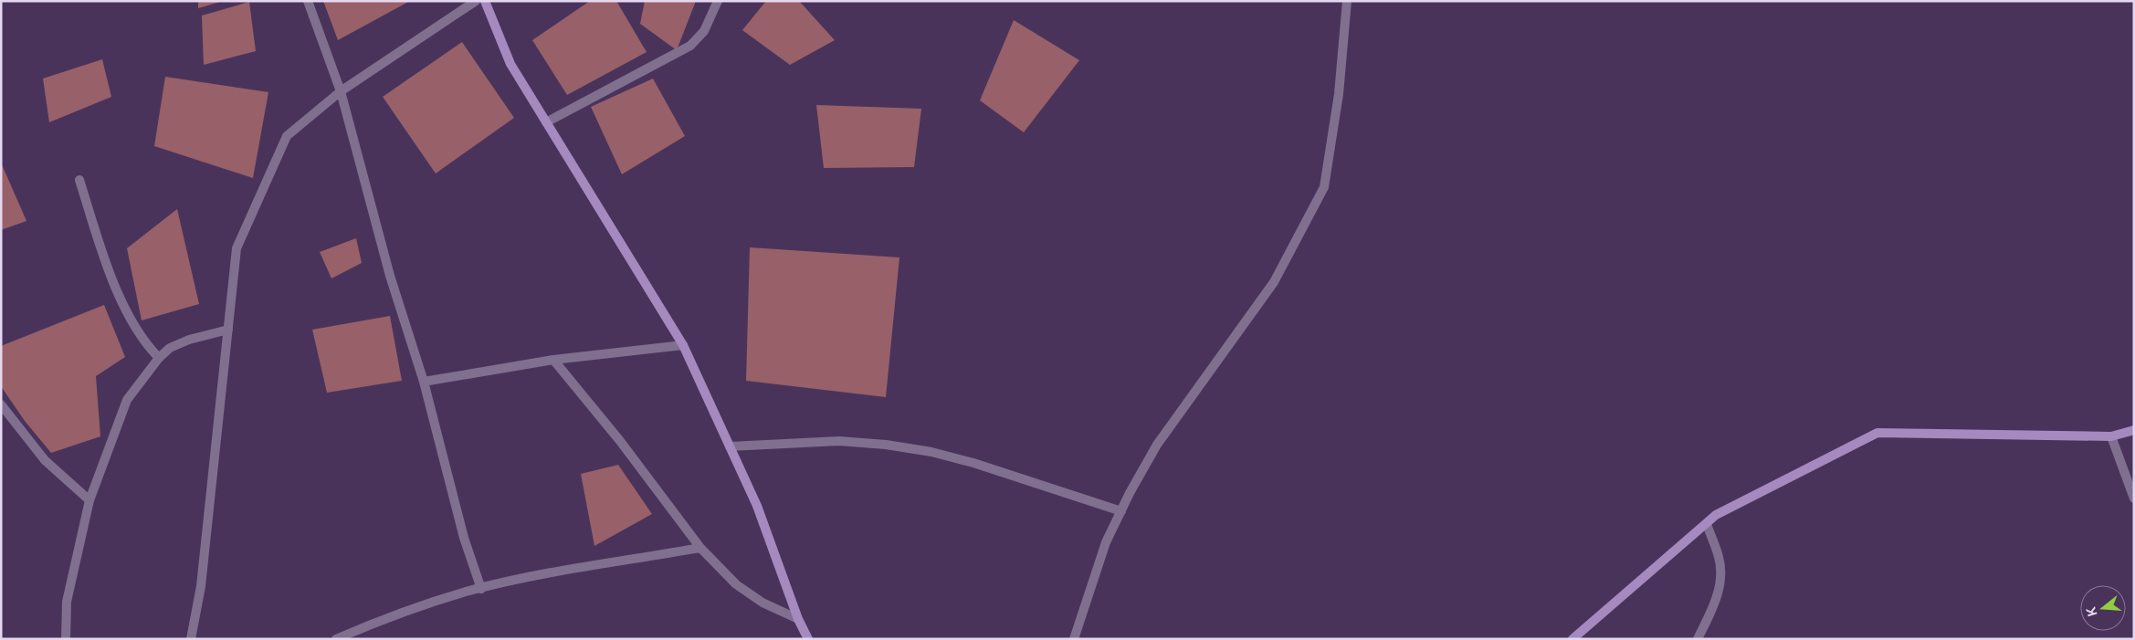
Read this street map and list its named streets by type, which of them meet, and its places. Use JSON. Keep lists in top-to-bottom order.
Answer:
{
  "north": "left"
}
